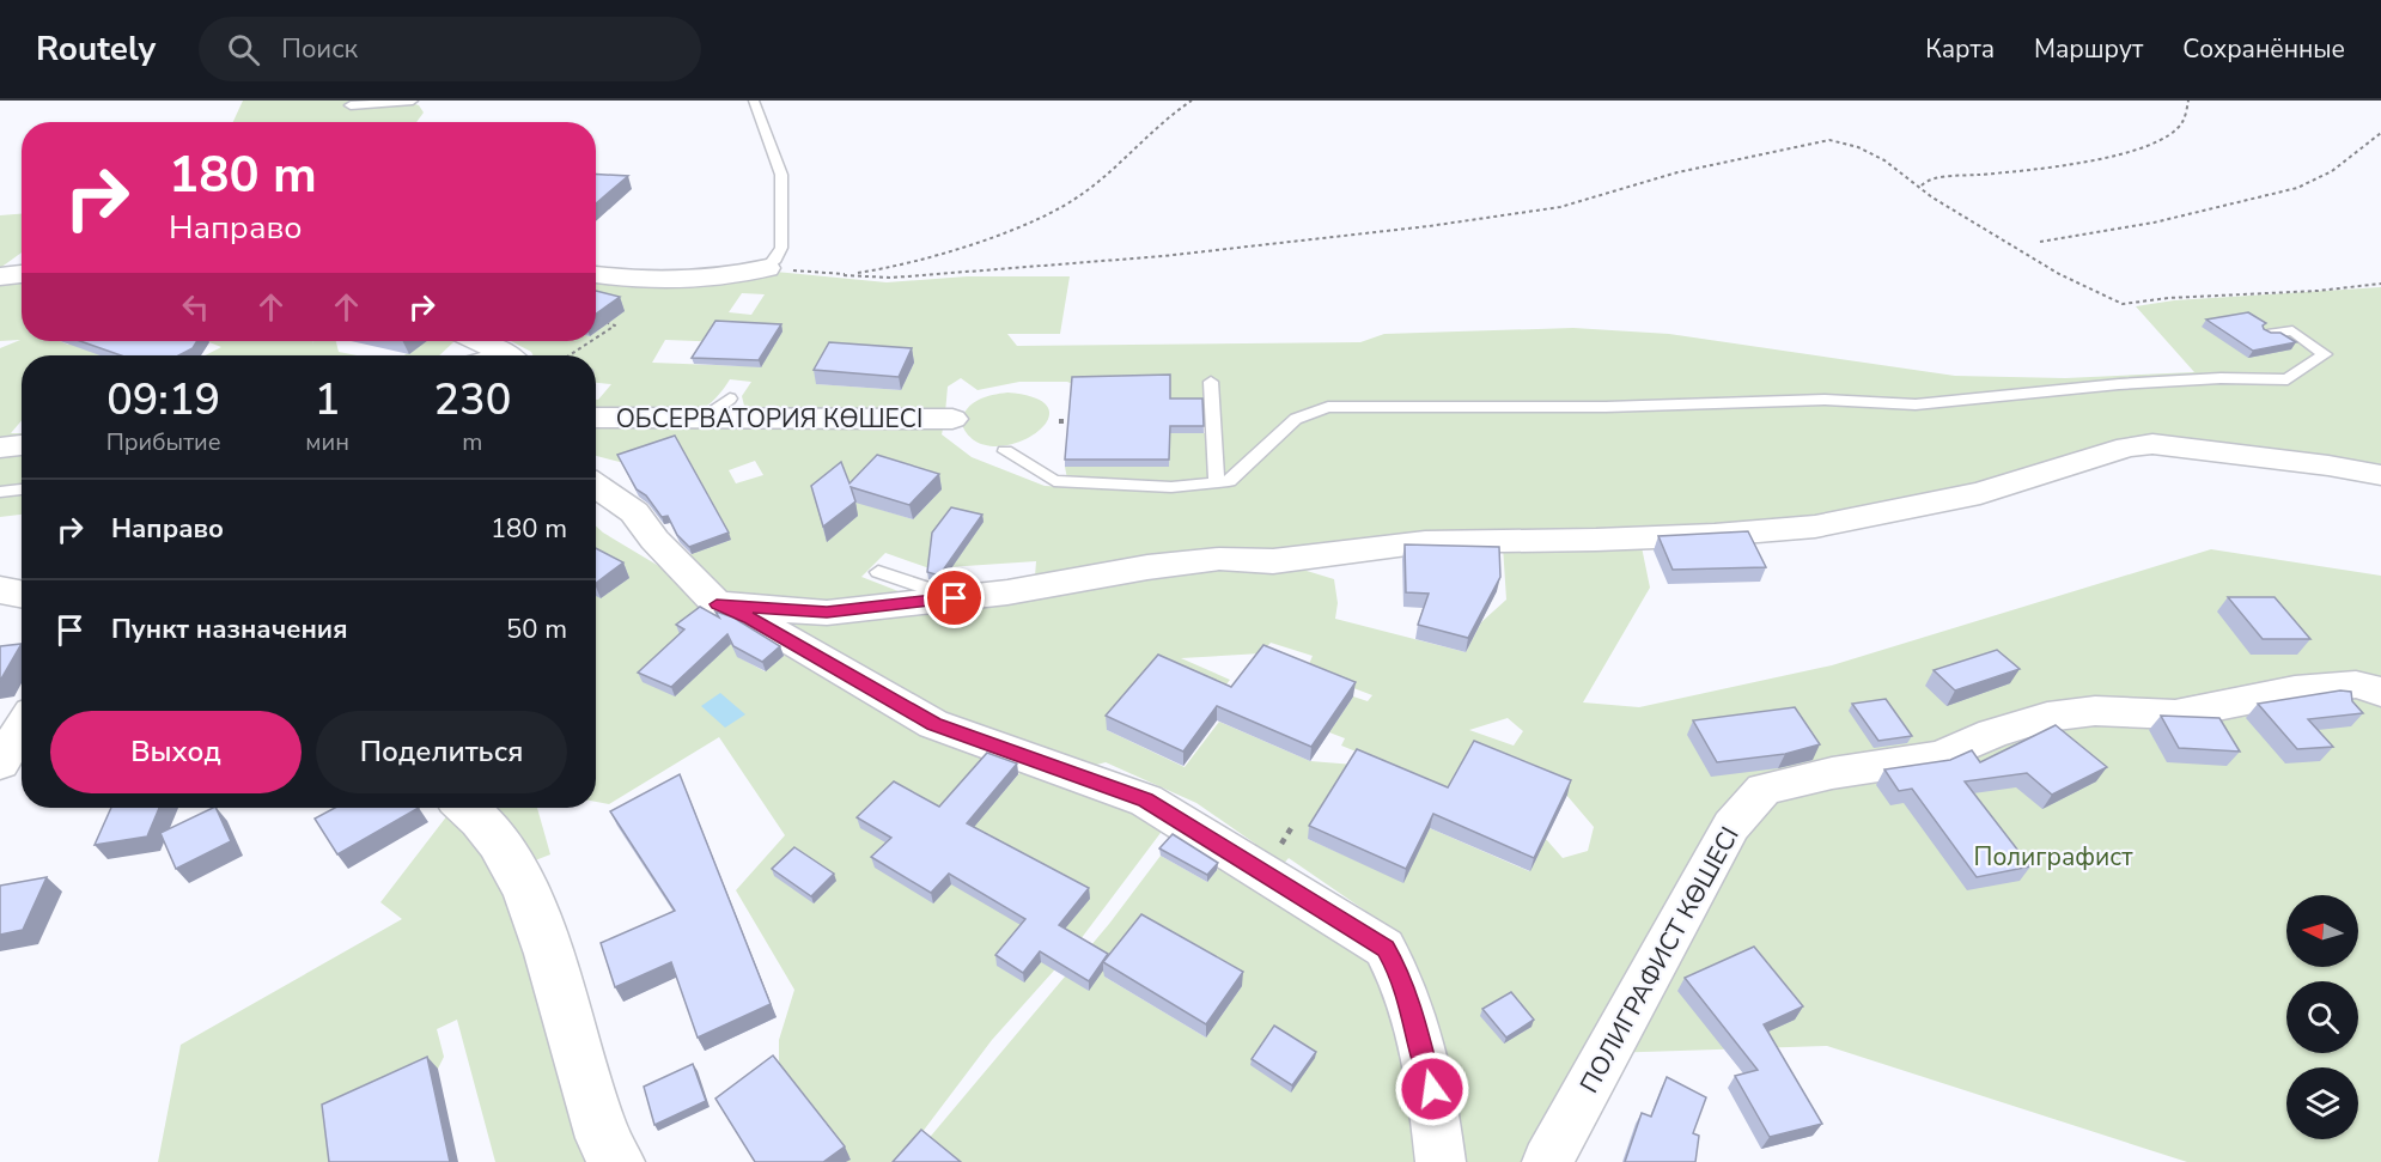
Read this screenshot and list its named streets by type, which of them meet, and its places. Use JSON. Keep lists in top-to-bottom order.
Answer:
{
  "streets": {
    "street": ["ОБСЕРВАТОРИЯ КӨШЕСІ", "ПОЛИГРАФИСТ КӨШЕСІ"]
  },
  "parks": ["Полиграфист"],
  "north": "left",
  "page": {
    "header": "Routely",
    "search": "Поиск",
    "nav": ["Карта", "Маршрут", "Сохранённые"],
    "turn": ["180 m", "Направо"],
    "eta": [
      "09:19",
      "Прибытие",
      "1",
      "мин",
      "230",
      "m"
    ],
    "list": [
      {
        "name": "Направо",
        "value": "180 m"
      },
      {
        "name": "Пункт назначения",
        "value": "50 m"
      }
    ],
    "buttons": ["Выход", "Поделиться"]
  }
}
